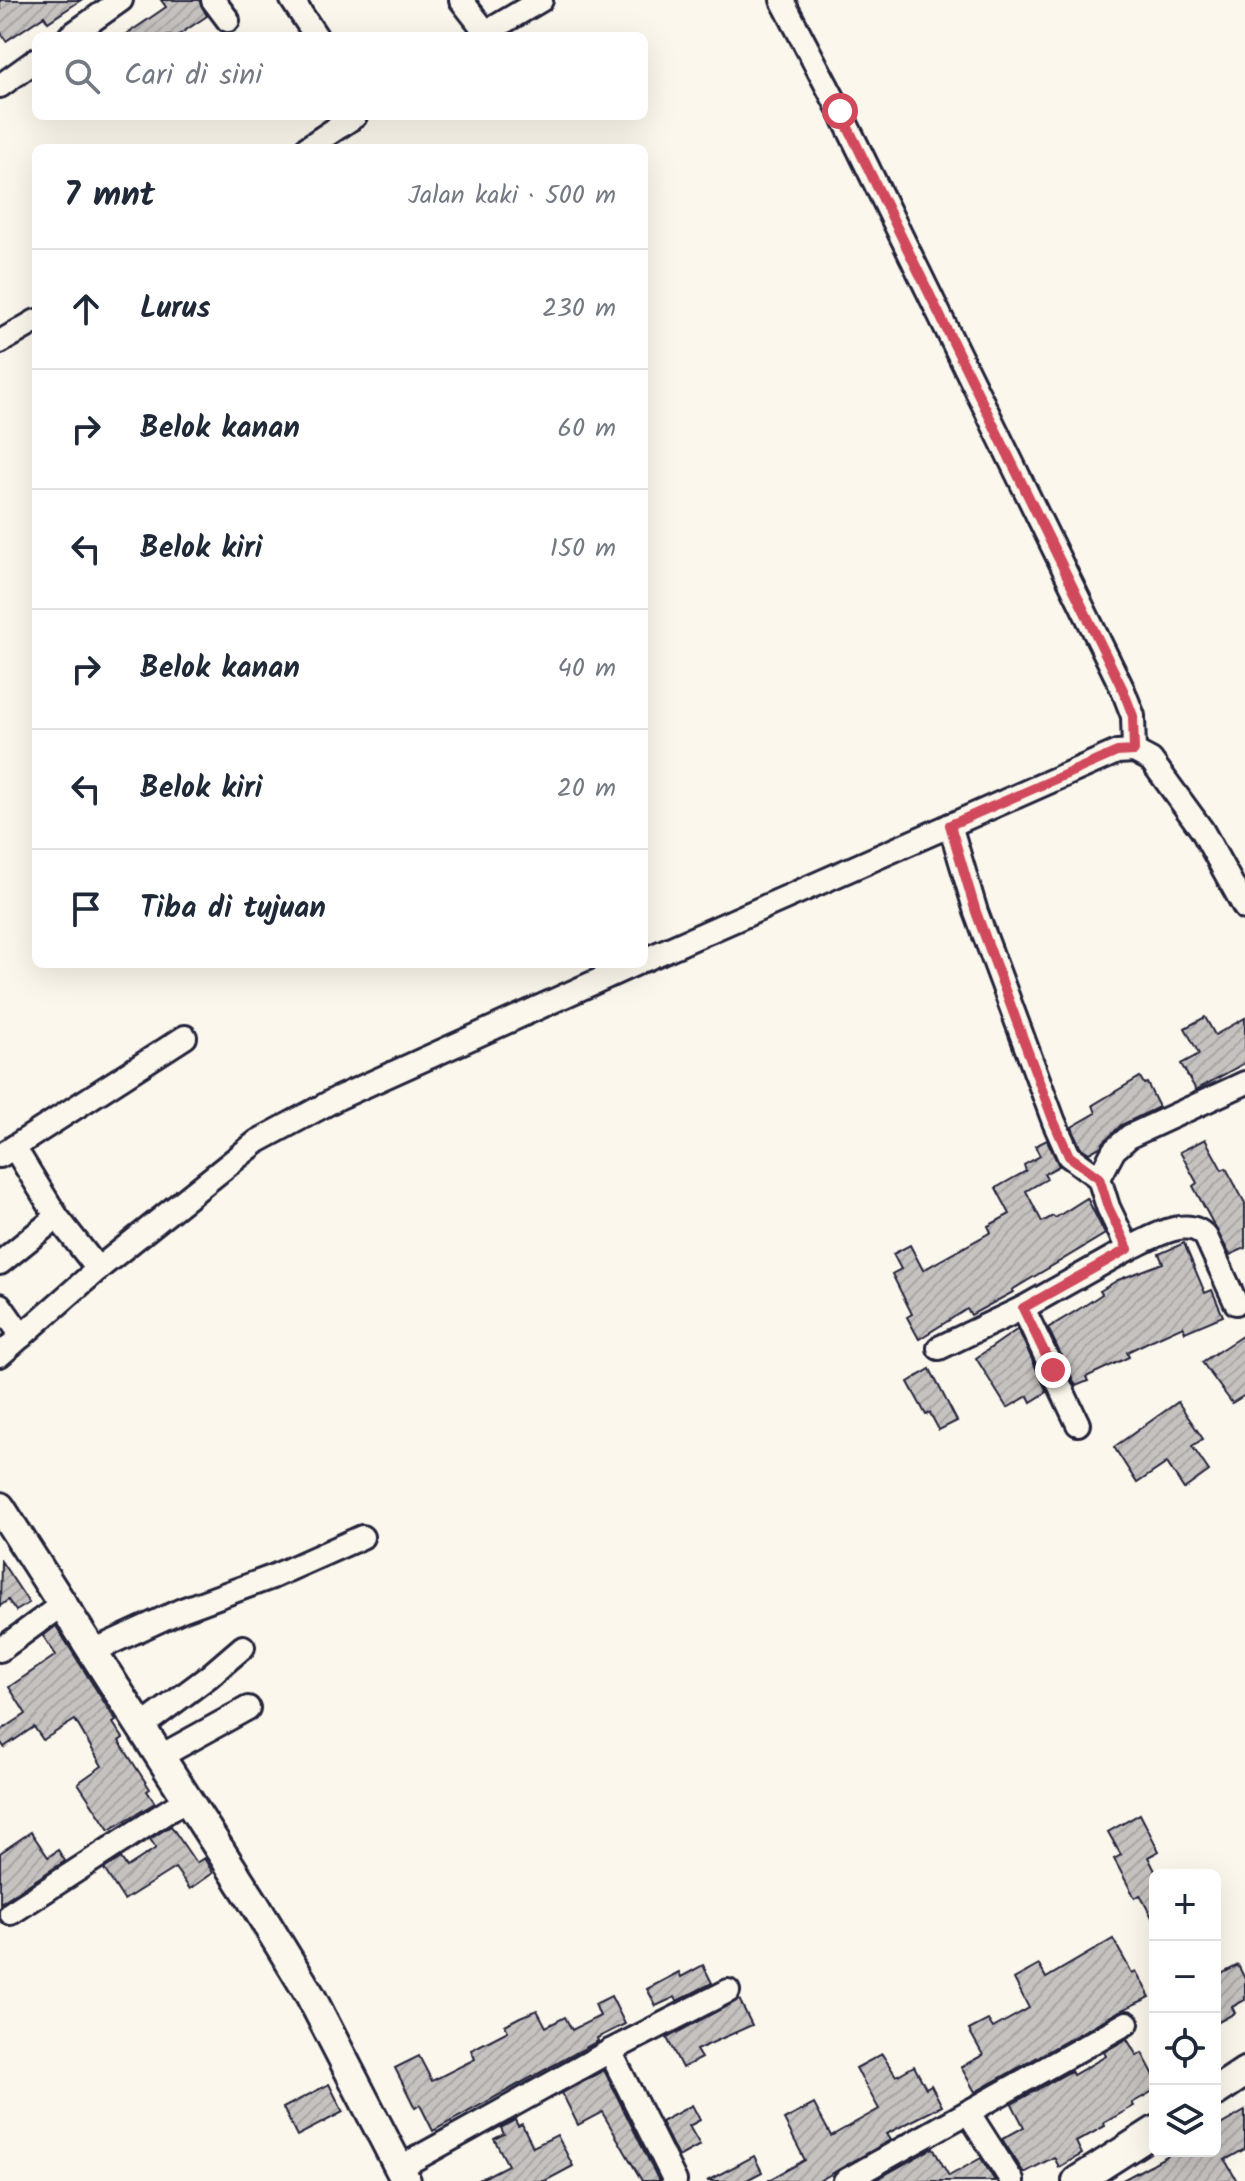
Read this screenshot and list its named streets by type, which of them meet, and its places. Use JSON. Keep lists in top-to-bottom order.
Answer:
{
  "page": {
    "search": "Cari di sini",
    "heading": ["7 mnt", "Jalan kaki · 500 m"],
    "list": [
      ["Lurus", "230 m"],
      ["Belok kanan", "60 m"],
      ["Belok kiri", "150 m"],
      ["Belok kanan", "40 m"],
      ["Belok kiri", "20 m"],
      "Tiba di tujuan"
    ],
    "map_buttons": ["+", "−"]
  }
}
